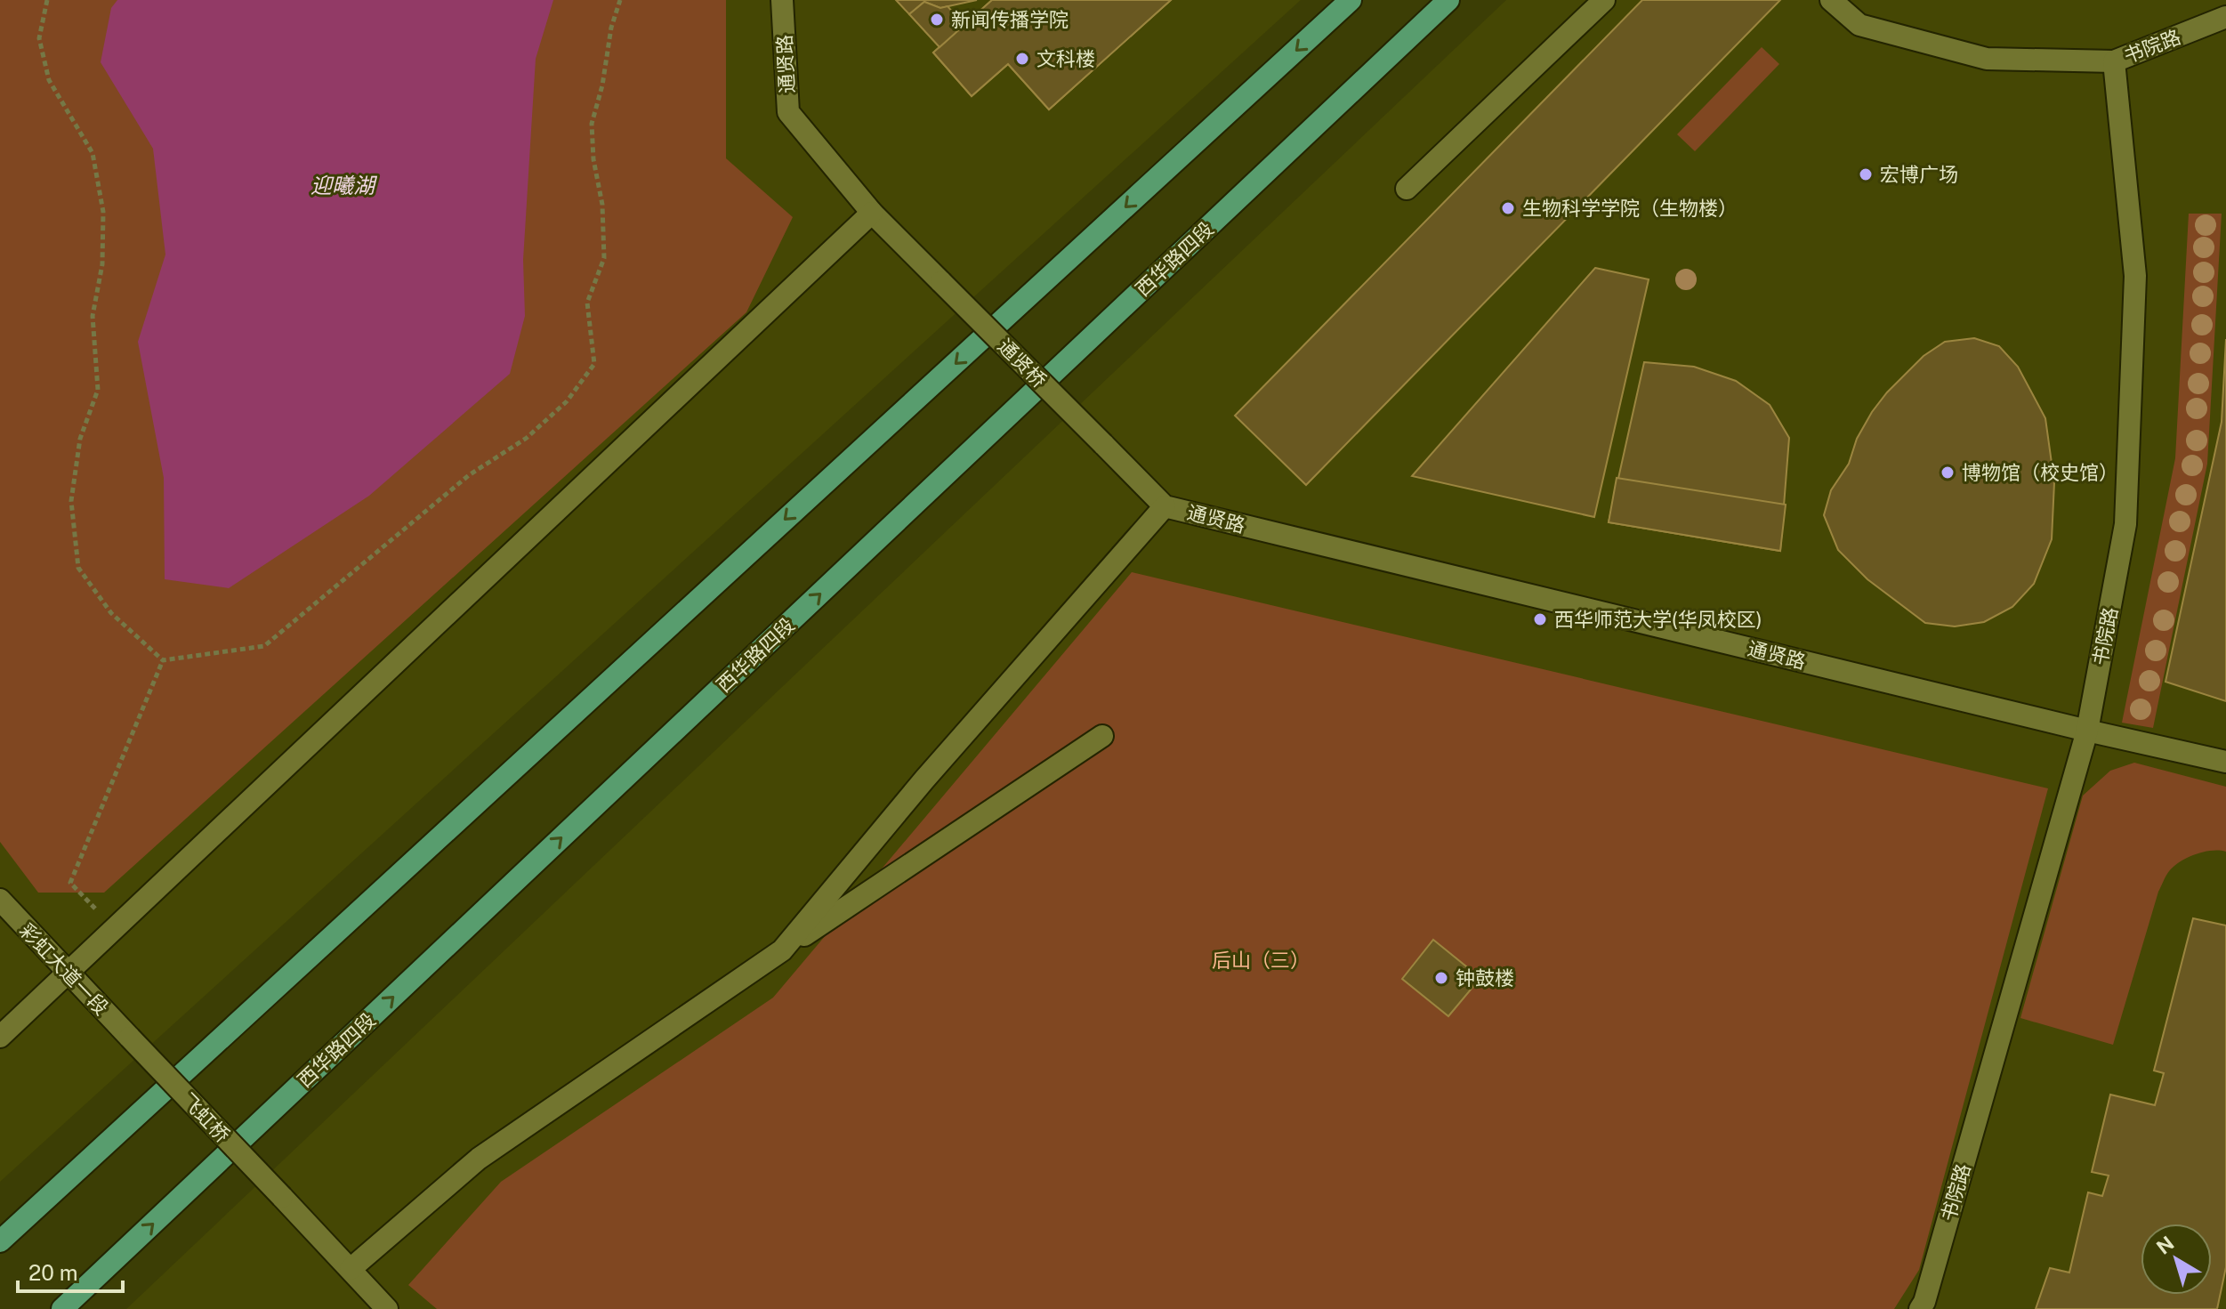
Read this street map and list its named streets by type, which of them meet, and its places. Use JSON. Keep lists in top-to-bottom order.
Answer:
{
  "streets": {
    "main road": ["西华路四段"],
    "street": [
      "书院路",
      "通贤路",
      "通贤桥",
      "彩虹大道一段",
      "飞虹桥"
    ]
  },
  "crossings": [
    ["书院路", "通贤路"],
    ["通贤路", "通贤桥"],
    ["彩虹大道一段", "飞虹桥"]
  ],
  "water": ["迎曦湖"],
  "parks": ["后山（三）"],
  "places": [
    "新闻传播学院",
    "文科楼",
    "宏博广场",
    "生物科学学院（生物楼）",
    "博物馆（校史馆）",
    "西华师范大学(华凤校区)",
    "钟鼓楼"
  ],
  "scale_bar": "20 m",
  "north": "top left"
}
